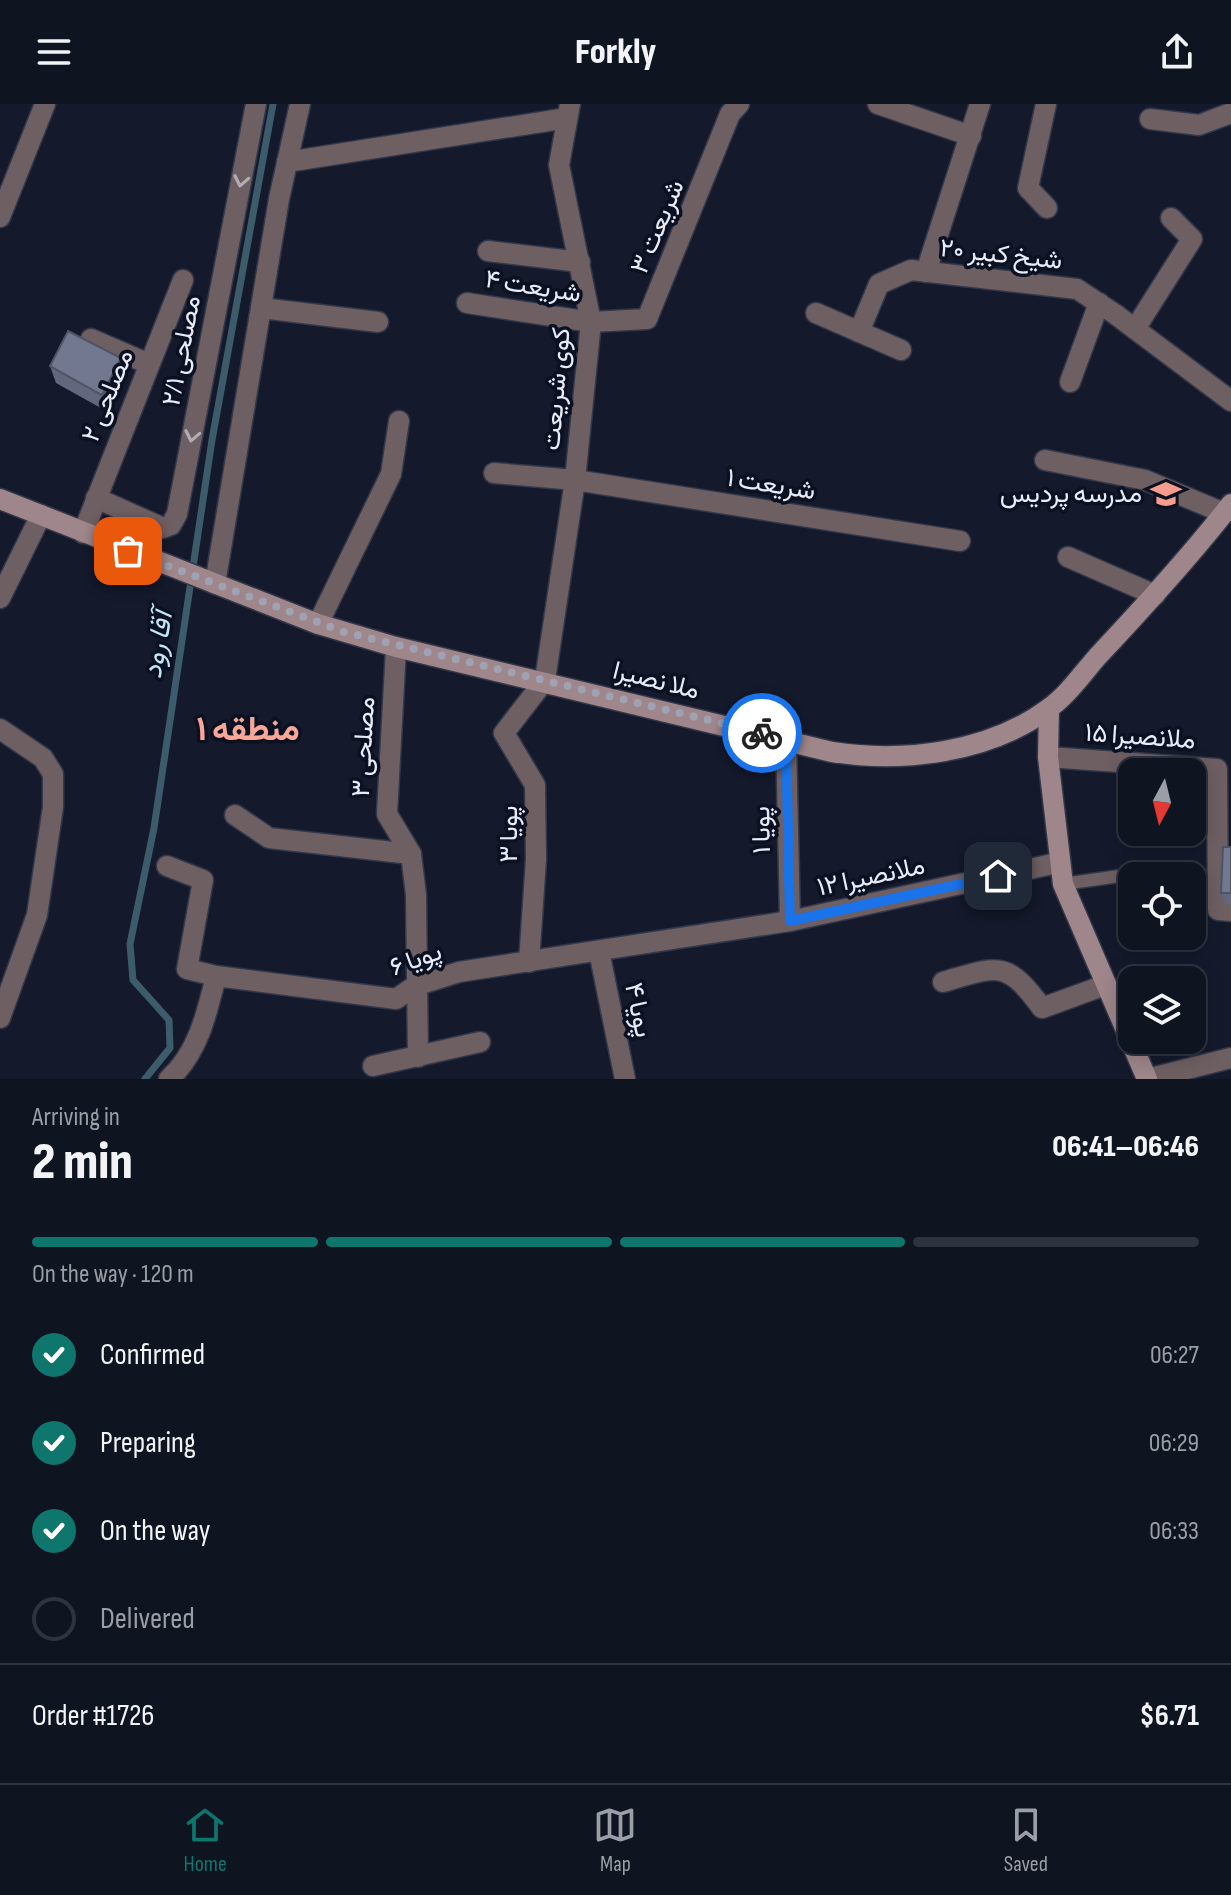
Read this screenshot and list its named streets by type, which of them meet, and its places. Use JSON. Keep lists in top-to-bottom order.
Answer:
{
  "streets": {
    "street": [
      "شریعت ۳",
      "شیخ کبیر ۲۰",
      "شریعت ۴",
      "مصلحی ۲/۱",
      "کوی شریعت",
      "مصلحی ۲",
      "شریعت ۱",
      "ملا نصیرا",
      "ملانصیرا ۱۵",
      "مصلحی ۳",
      "پویا ۱",
      "پویا ۳",
      "ملانصیرا ۱۲",
      "پویا ۶",
      "پویا ۴"
    ]
  },
  "crossings": [
    ["شریعت ۳", "شریعت ۴"],
    ["شریعت ۳", "کوی شریعت"],
    ["شریعت ۴", "کوی شریعت"],
    ["مصلحی ۲/۱", "مصلحی ۲"],
    ["کوی شریعت", "شریعت ۱"],
    ["کوی شریعت", "ملا نصیرا"],
    ["کوی شریعت", "پویا ۳"],
    ["مصلحی ۲", "ملا نصیرا"],
    ["ملا نصیرا", "مصلحی ۳"],
    ["ملا نصیرا", "پویا ۱"],
    ["ملا نصیرا", "پویا ۳"],
    ["مصلحی ۳", "پویا ۶"],
    ["پویا ۱", "ملانصیرا ۱۲"],
    ["پویا ۱", "پویا ۶"],
    ["پویا ۳", "پویا ۶"],
    ["ملانصیرا ۱۲", "پویا ۶"],
    ["پویا ۶", "پویا ۴"]
  ],
  "districts": ["منطقه ۱"],
  "water": ["آقا رود"],
  "places": {
    "school or university": ["مدرسه پردیس"]
  },
  "north": "bottom",
  "page": {
    "header": "Forkly",
    "heading": ["2 min", "Arriving in", "06:41–06:46"],
    "panel": ["Order #1726", "$6.71"],
    "bar": "On the way · 120 m",
    "list": [
      ["Confirmed", "06:27"],
      ["Preparing", "06:29"],
      ["On the way", "06:33"],
      "Delivered"
    ],
    "tabs": ["Home", "Map", "Saved"]
  }
}
